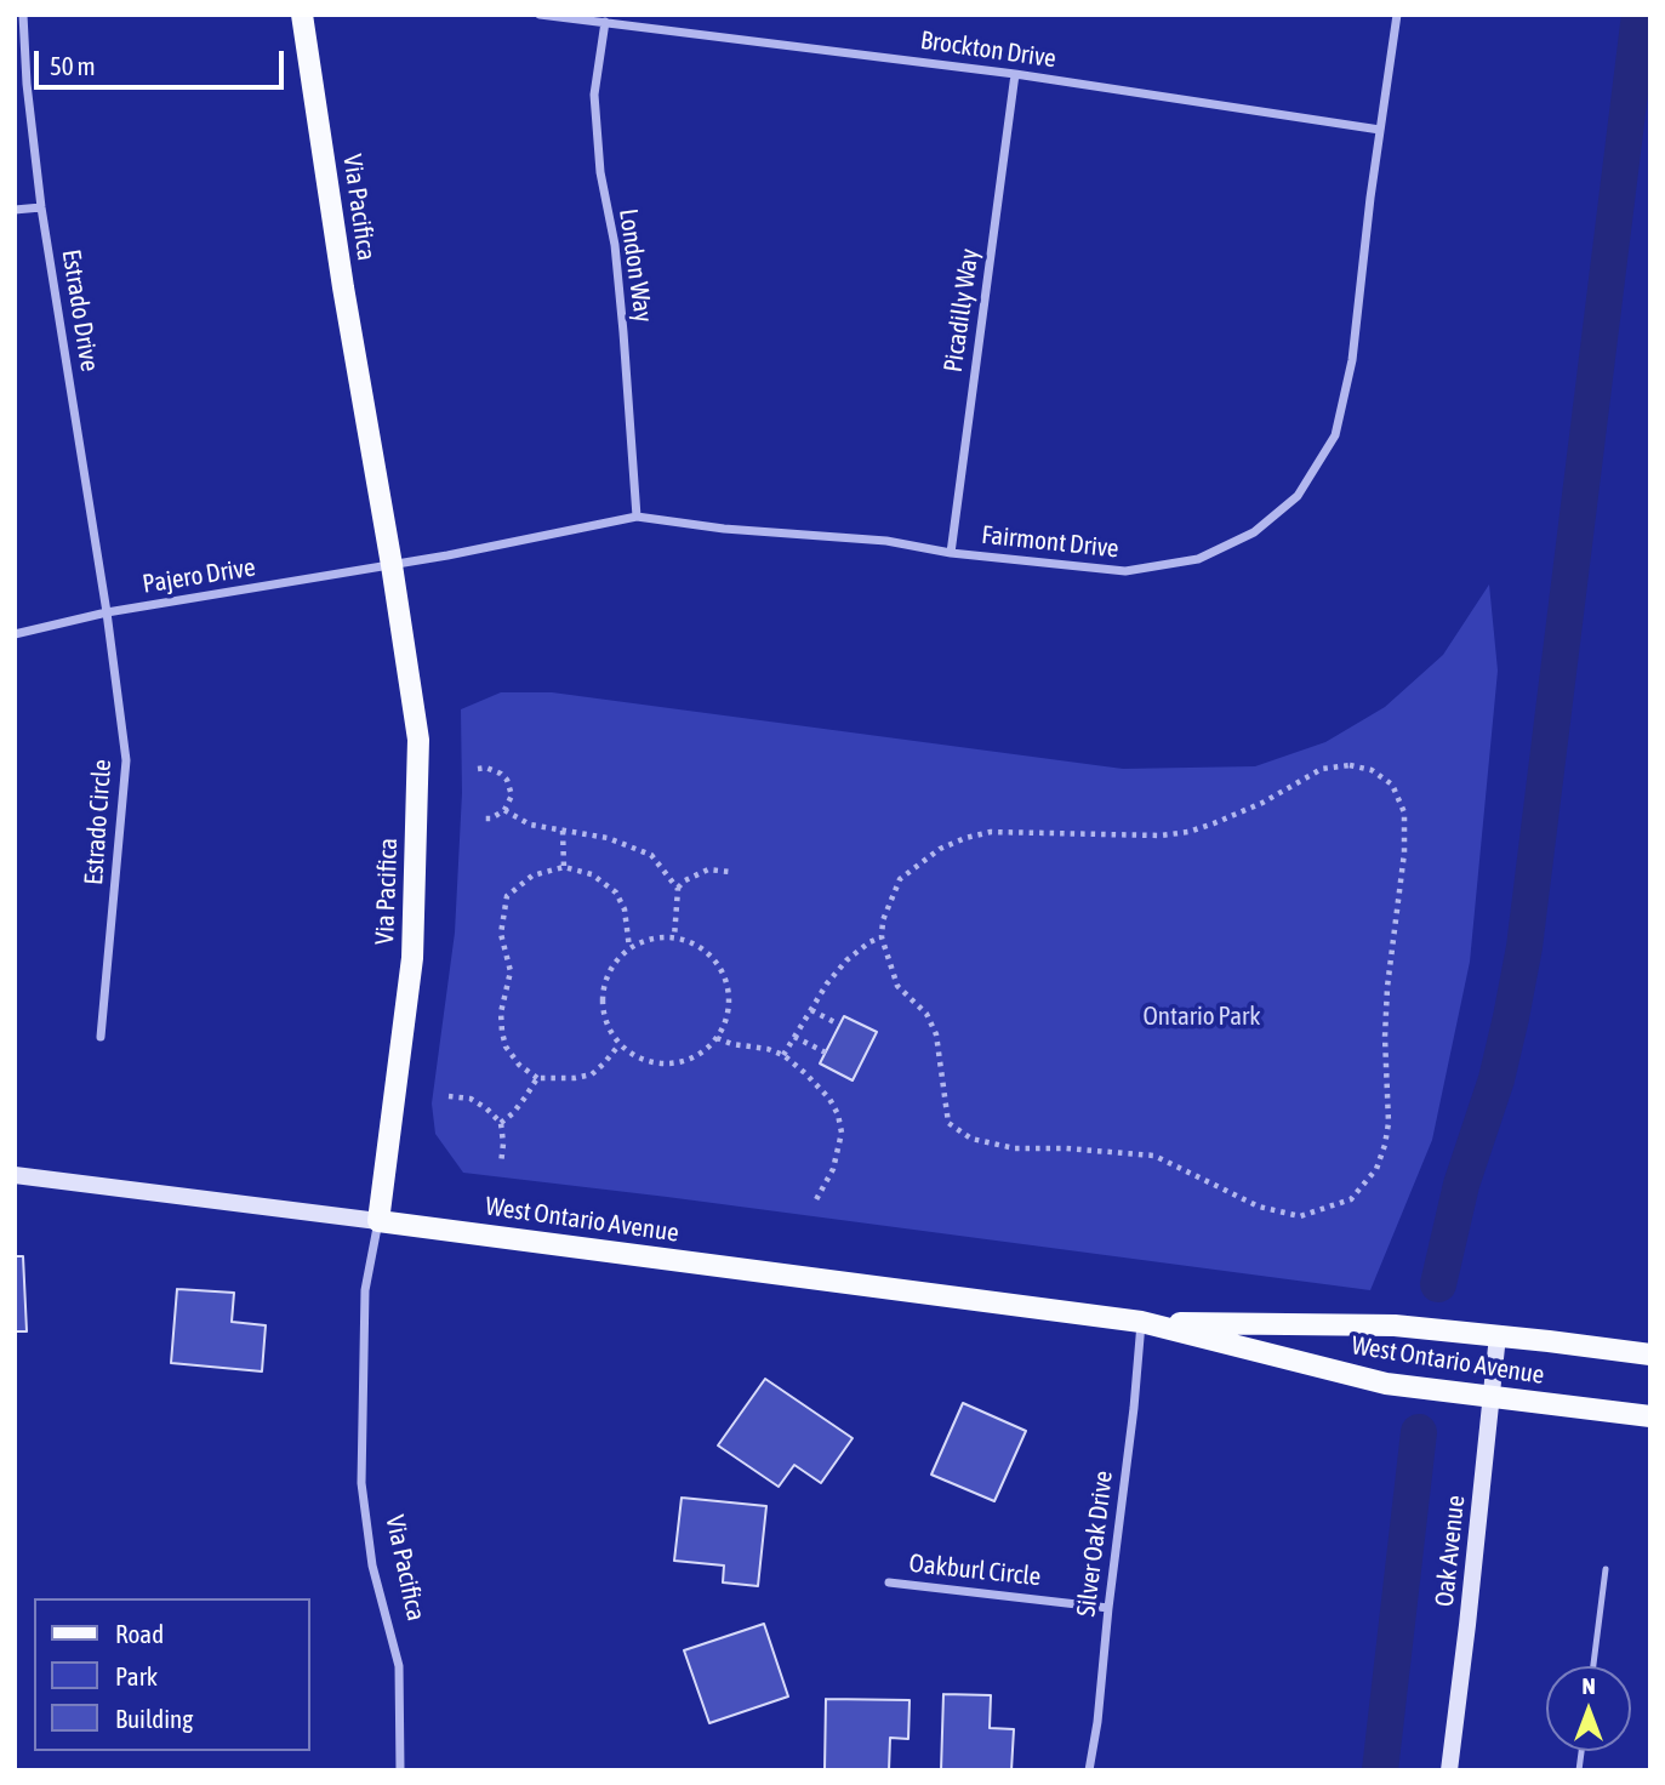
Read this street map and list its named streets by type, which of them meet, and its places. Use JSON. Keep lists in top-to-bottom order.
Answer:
{
  "streets": {
    "main road": ["Via Pacifica", "West Ontario Avenue"],
    "street": [
      "Brockton Drive",
      "London Way",
      "Estrado Drive",
      "Picadilly Way",
      "Fairmont Drive",
      "Pajero Drive",
      "Estrado Circle",
      "Silver Oak Drive",
      "Oak Avenue",
      "Oakburl Circle"
    ]
  },
  "crossings": [
    ["Brockton Drive", "London Way"],
    ["Brockton Drive", "Picadilly Way"],
    ["Brockton Drive", "Fairmont Drive"],
    ["Via Pacifica", "Fairmont Drive"],
    ["Via Pacifica", "Pajero Drive"],
    ["Via Pacifica", "West Ontario Avenue"],
    ["London Way", "Fairmont Drive"],
    ["Estrado Drive", "Pajero Drive"],
    ["Estrado Drive", "Estrado Circle"],
    ["Picadilly Way", "Fairmont Drive"],
    ["Fairmont Drive", "Pajero Drive"],
    ["Pajero Drive", "Estrado Circle"],
    ["West Ontario Avenue", "Silver Oak Drive"],
    ["West Ontario Avenue", "Oak Avenue"],
    ["Silver Oak Drive", "Oakburl Circle"]
  ],
  "parks": ["Ontario Park"],
  "legend": ["Road", "Park", "Building"],
  "scale_bar": "50 m",
  "north": "top"
}
